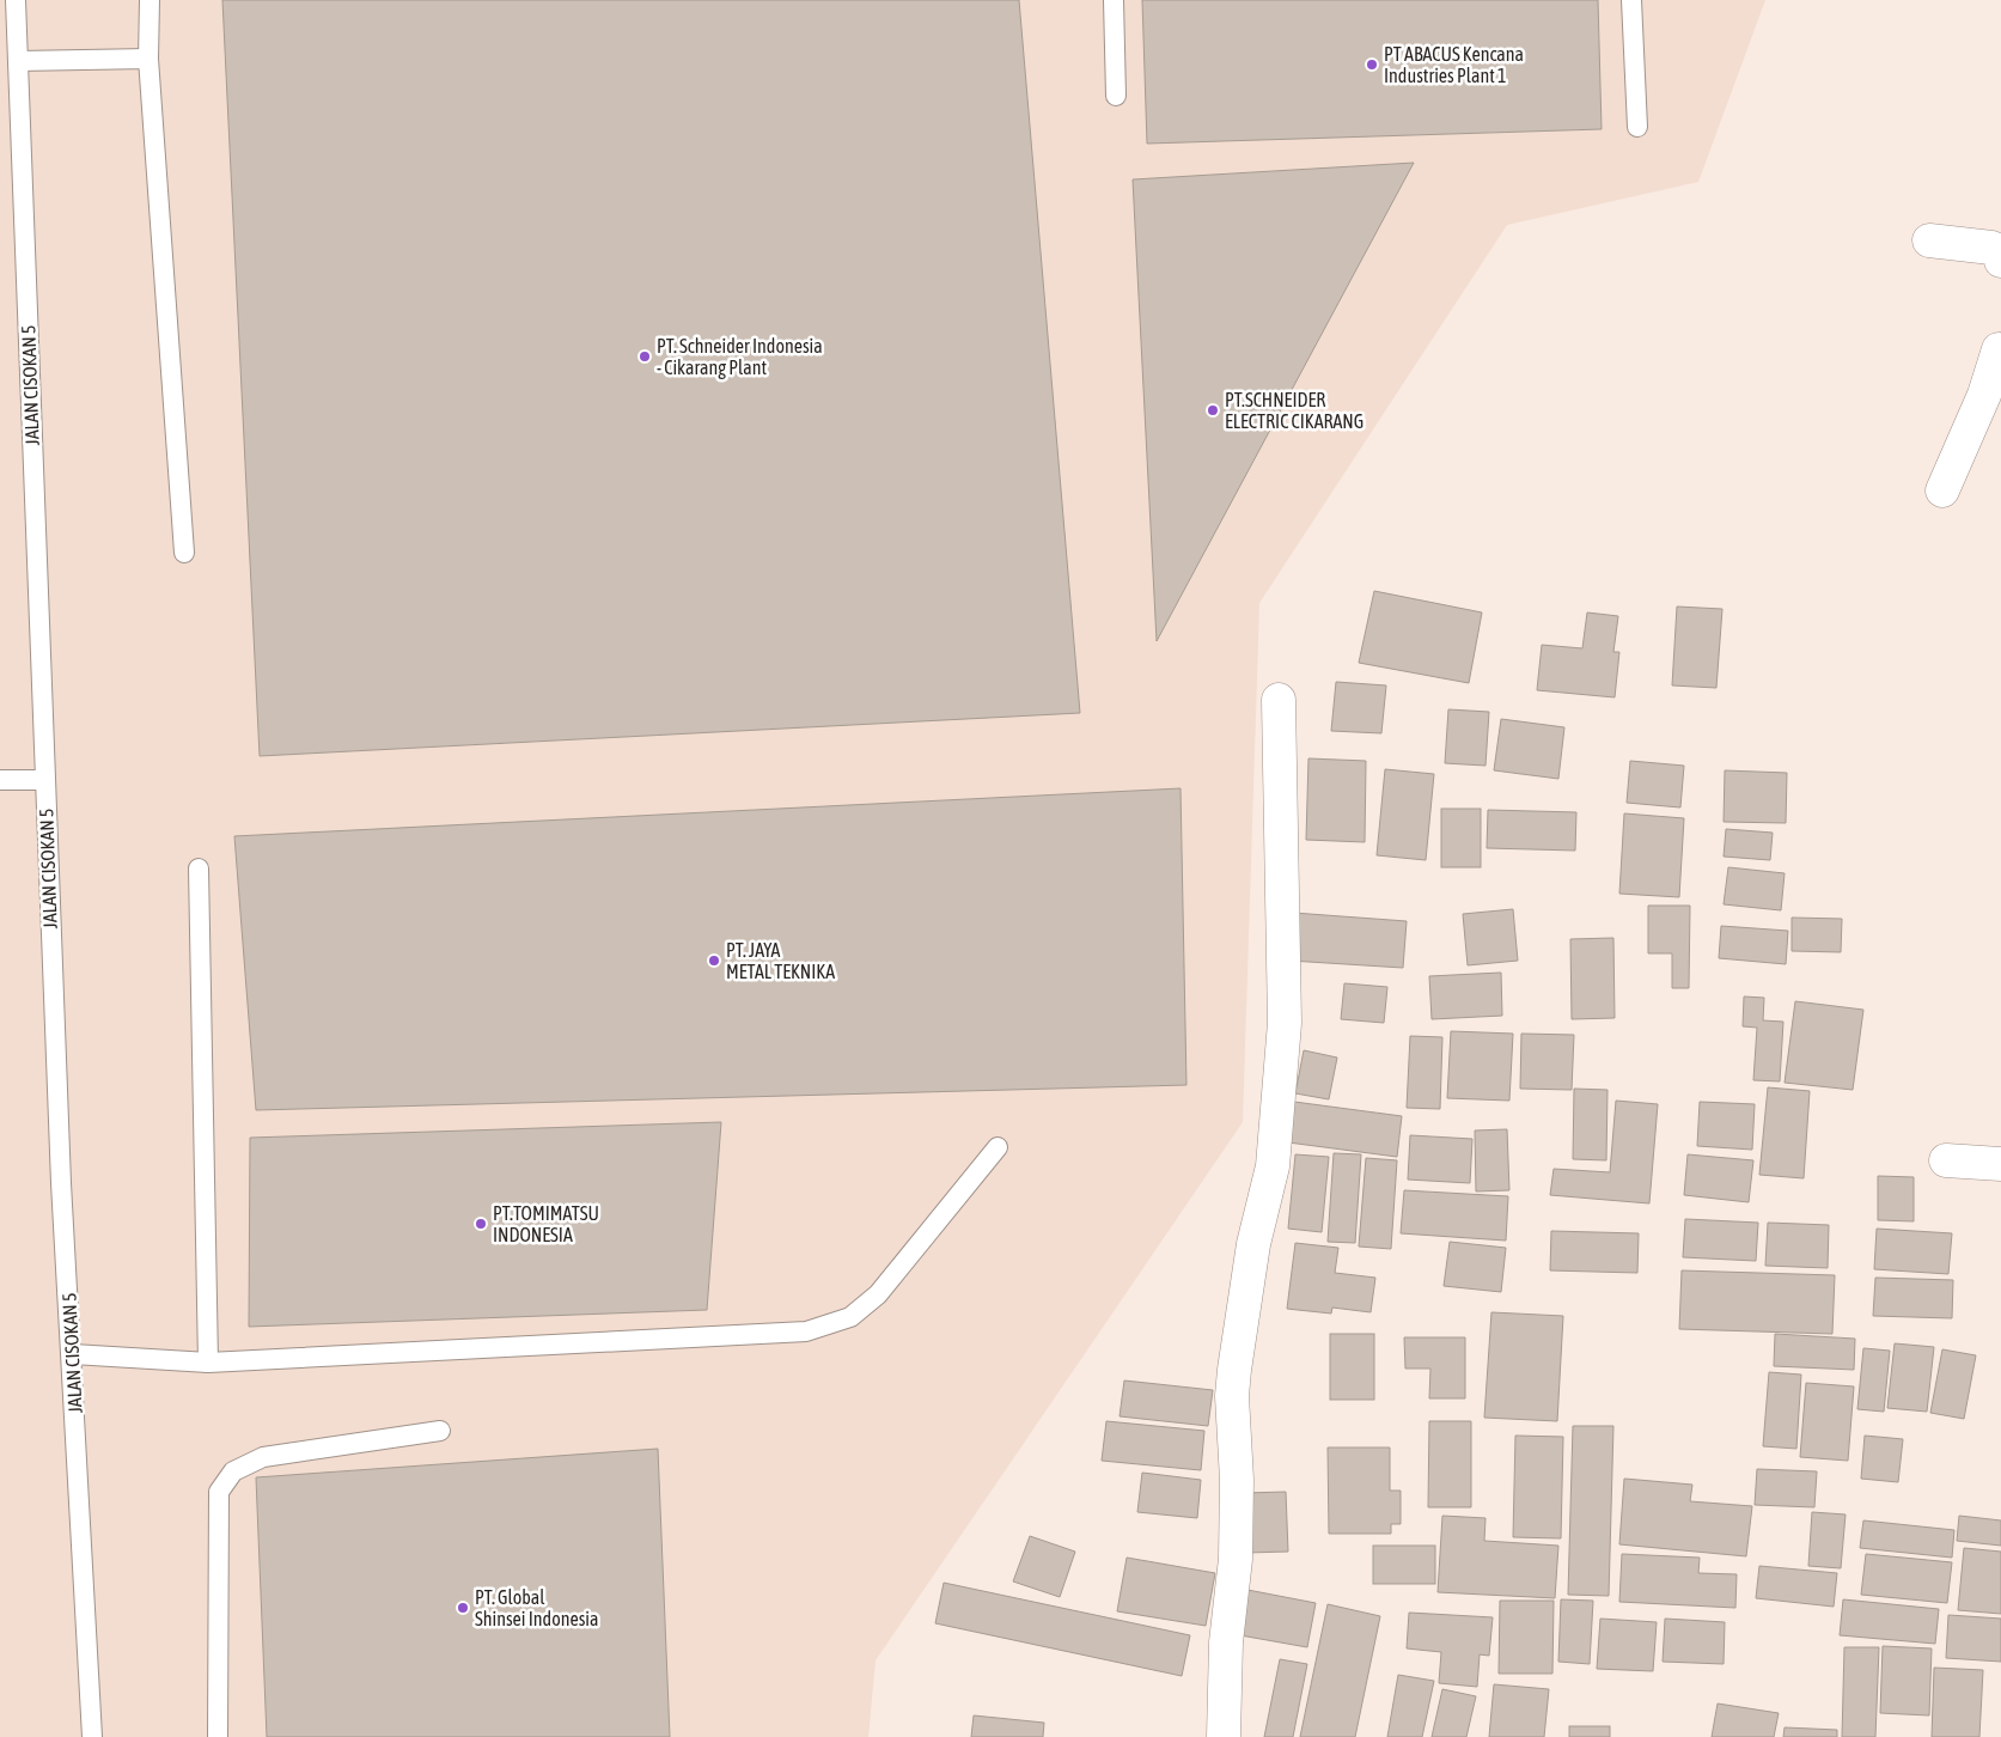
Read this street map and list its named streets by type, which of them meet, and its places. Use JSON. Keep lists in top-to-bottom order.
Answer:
{
  "streets": {
    "lane": ["JALAN CISOKAN 5"]
  },
  "places": [
    "PT ABACUS Kencana Industries Plant 1",
    "PT. Schneider Indonesia - Cikarang Plant",
    "PT.SCHNEIDER ELECTRIC CIKARANG",
    "PT. JAYA METAL TEKNIKA",
    "PT.TOMIMATSU INDONESIA",
    "PT. Global Shinsei Indonesia"
  ]
}
